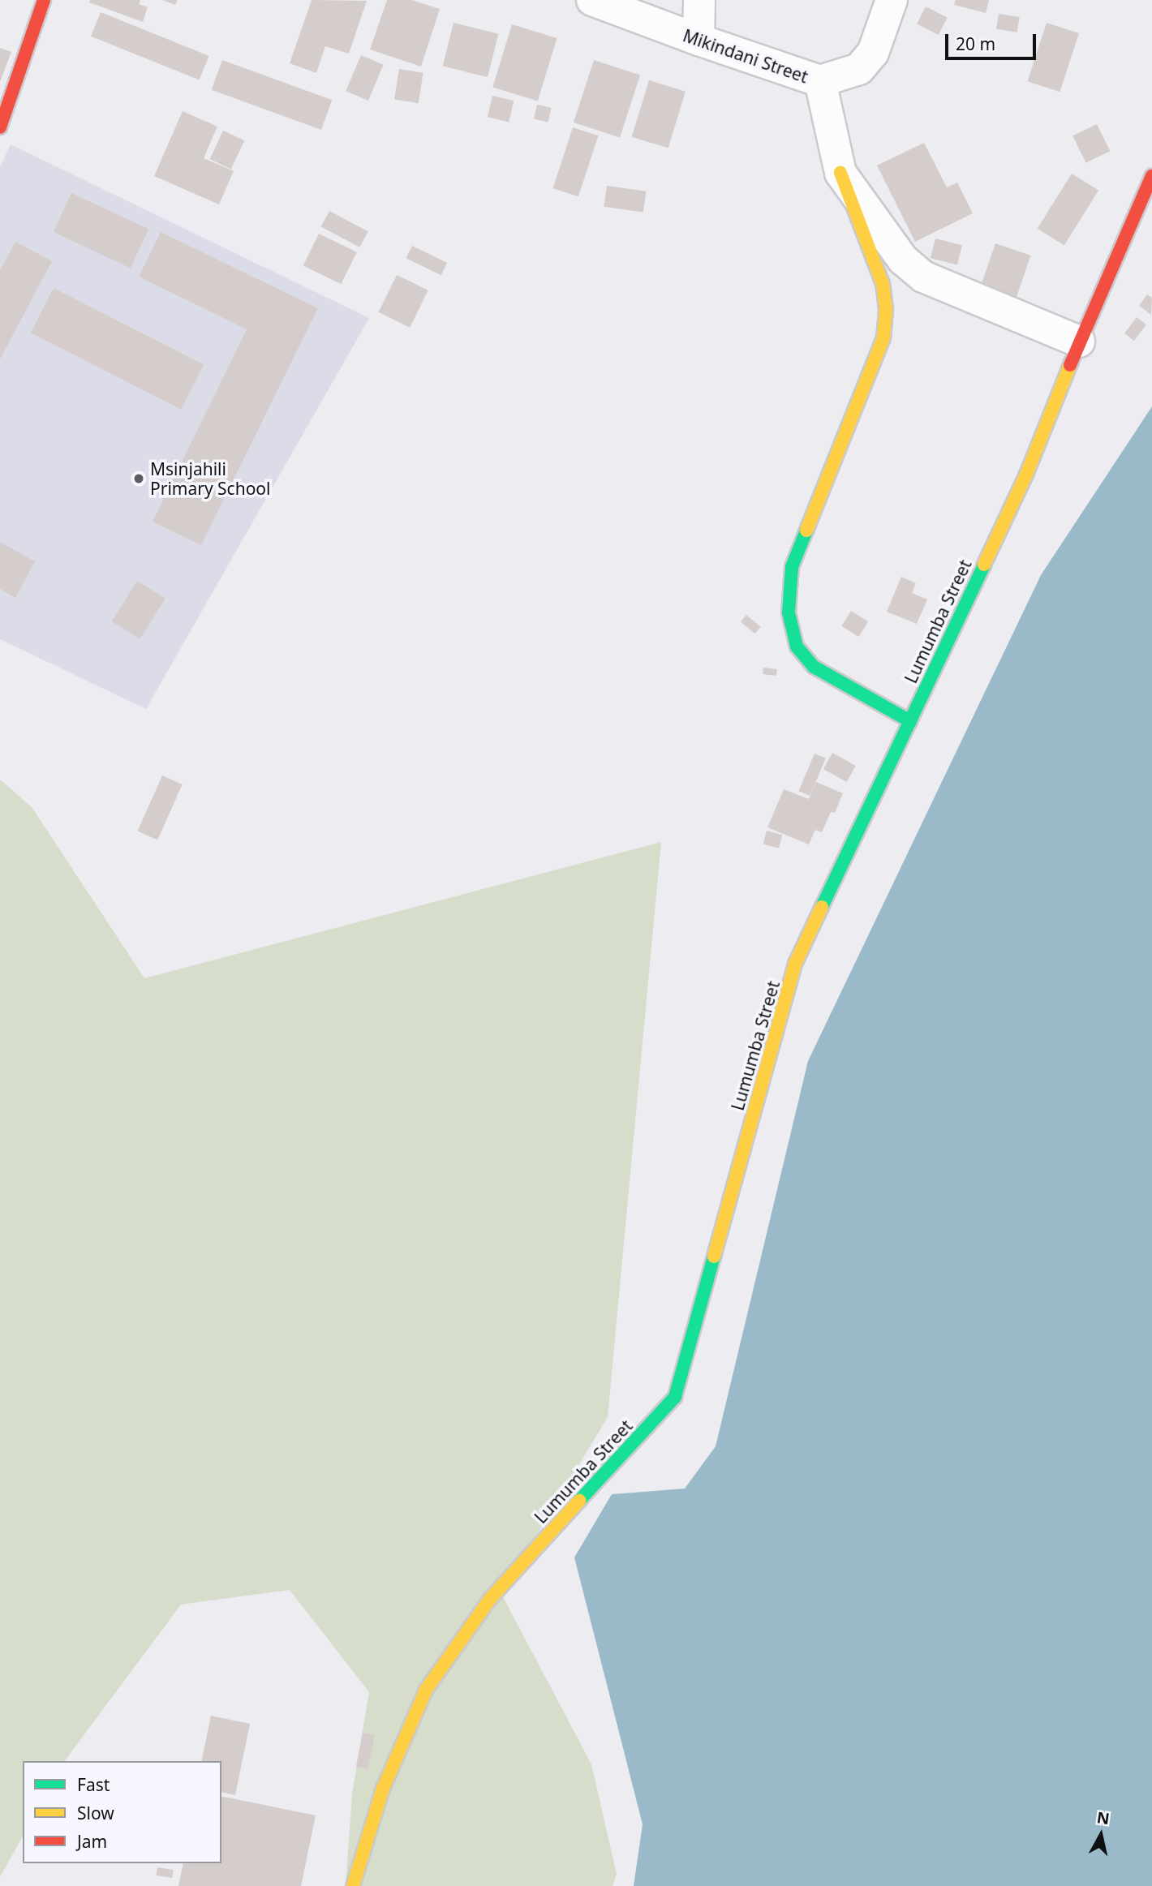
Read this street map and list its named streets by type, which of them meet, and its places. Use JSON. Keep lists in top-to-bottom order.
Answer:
{
  "streets": {
    "street": ["Mikindani Street", "Lumumba Street"]
  },
  "places": ["Msinjahili Primary School"],
  "legend": ["Fast", "Slow", "Jam"],
  "scale_bar": "20 m",
  "north": "top"
}
